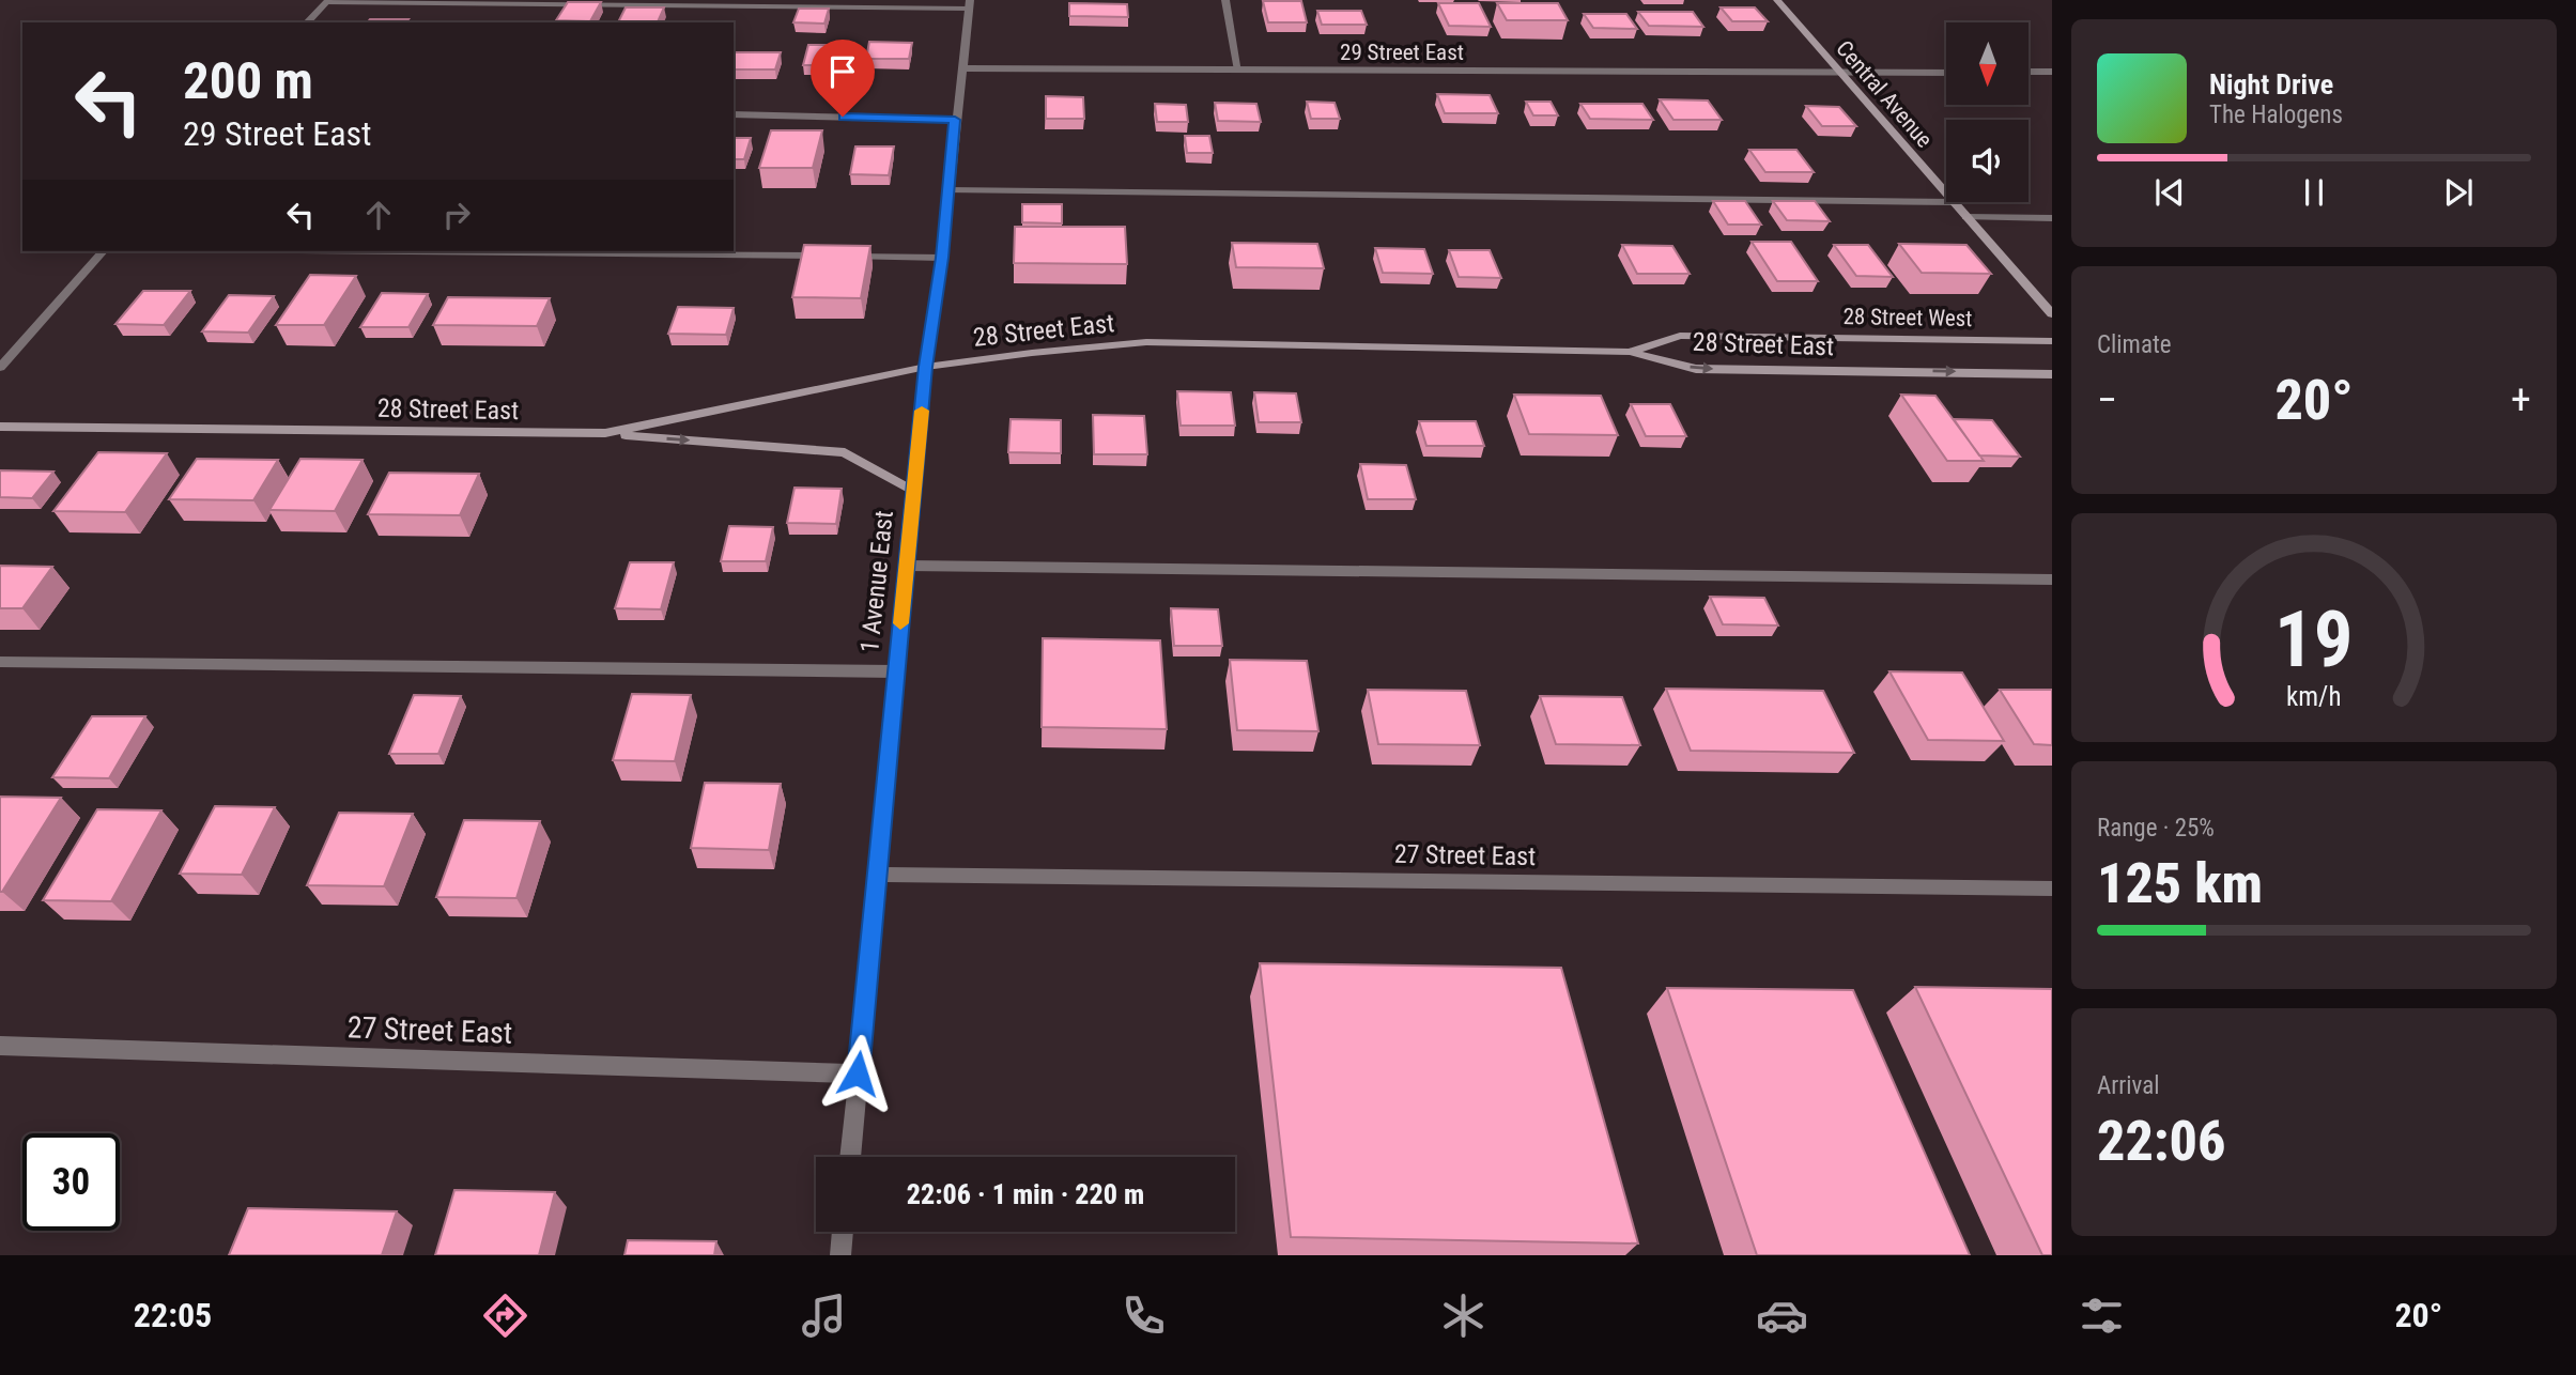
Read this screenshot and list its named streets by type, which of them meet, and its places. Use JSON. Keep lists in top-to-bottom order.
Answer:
{
  "streets": {
    "street": [
      "29 Street East",
      "Central Avenue",
      "28 Street West",
      "28 Street East",
      "1 Avenue East",
      "27 Street East"
    ]
  },
  "crossings": [
    ["29 Street East", "Central Avenue"],
    ["29 Street East", "1 Avenue East"],
    ["28 Street West", "28 Street East"],
    ["28 Street East", "1 Avenue East"],
    ["1 Avenue East", "27 Street East"]
  ],
  "north": "bottom",
  "page": {
    "turn": ["200 m", "29 Street East"],
    "song": ["Night Drive", "The Halogens"],
    "tile": [
      "Climate",
      ["Range · 25%", "125 km"],
      ["Arrival", "22:06"]
    ],
    "heat": ["−", "20°", "+"],
    "limit": "30",
    "trip": "22:06 · 1 min · 220 m",
    "tabs": ["22:05", "20°"],
    "gauge": ["19", "km/h"]
  }
}
